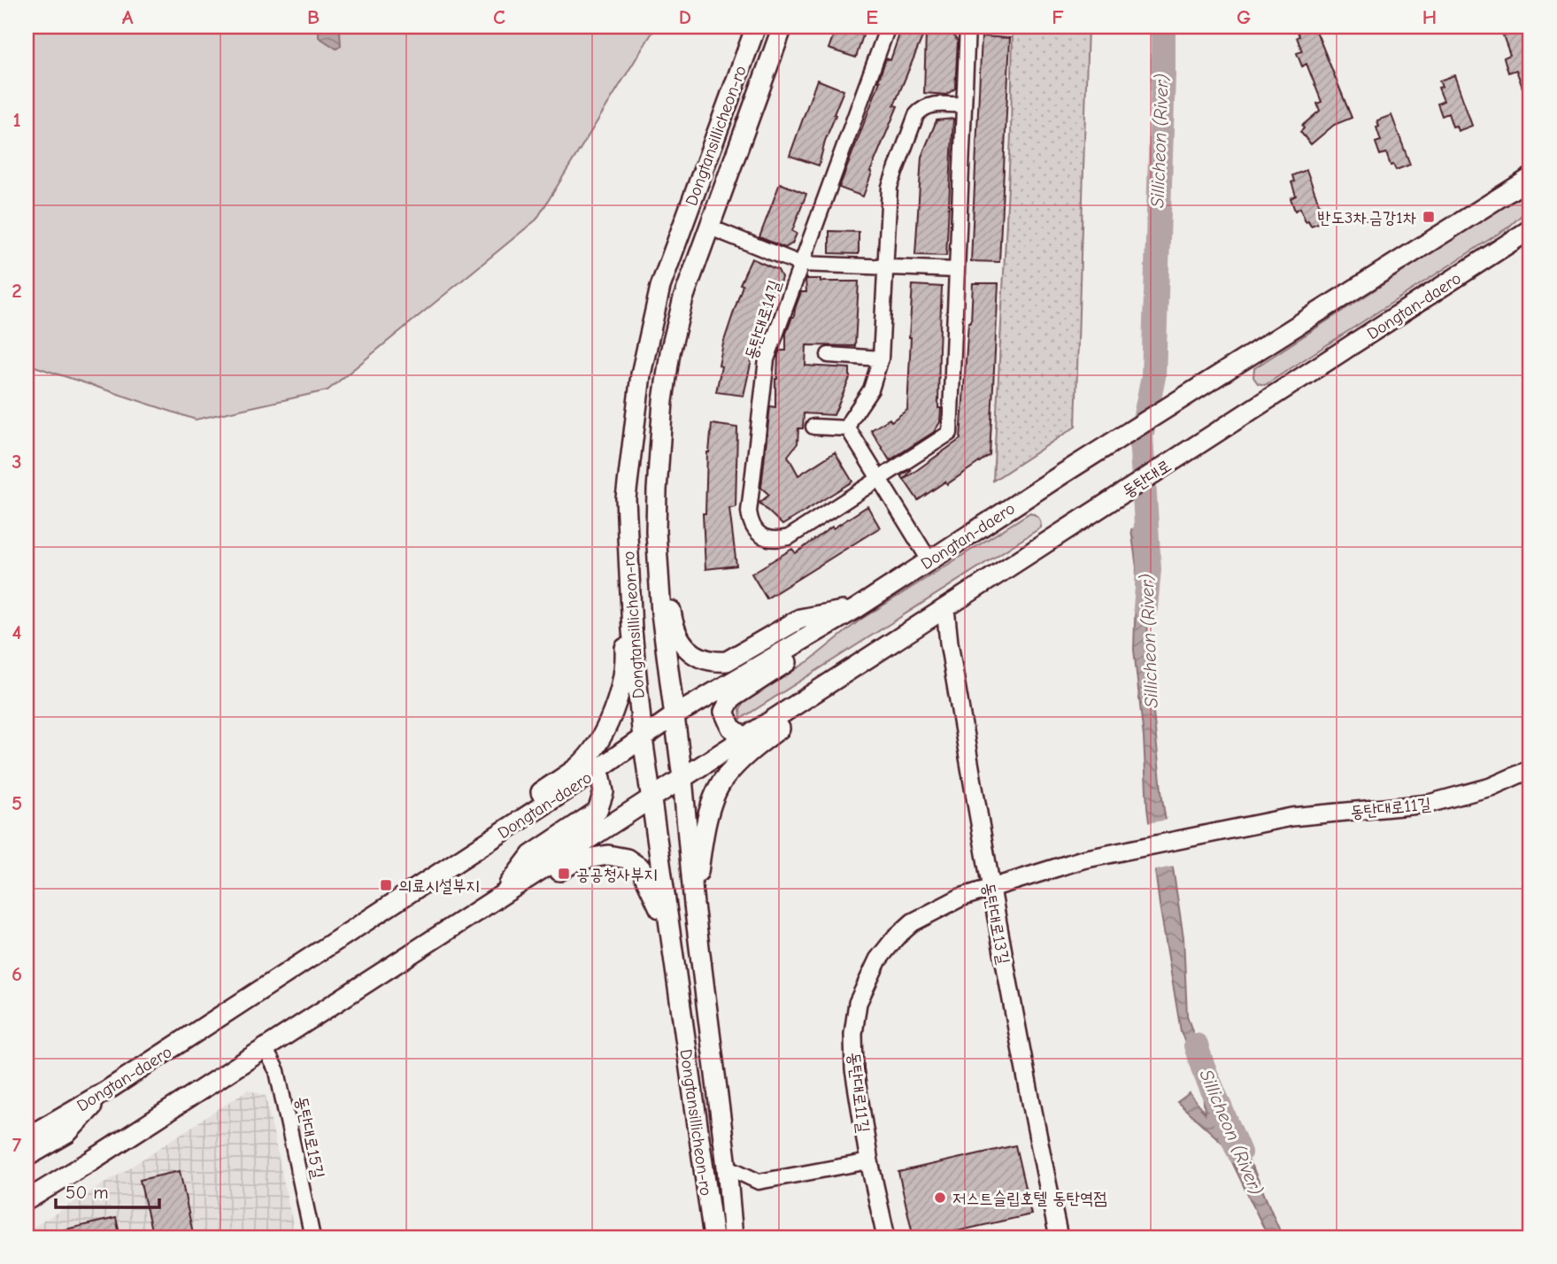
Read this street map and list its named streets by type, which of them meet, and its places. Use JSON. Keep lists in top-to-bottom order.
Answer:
{
  "streets": {
    "main road": ["Dongtansillicheon-ro", "Dongtan-daero", "동탄대로"],
    "street": [
      "동탄대로14길",
      "동탄대로11길",
      "동탄대로13길",
      "동탄대로15길"
    ]
  },
  "crossings": [
    ["Dongtansillicheon-ro", "Dongtan-daero"],
    ["Dongtan-daero", "동탄대로"],
    ["동탄대로", "동탄대로13길"],
    ["동탄대로11길", "동탄대로13길"]
  ],
  "water": ["Sillicheon (River)"],
  "places": {
    "transit": ["반도3차.금강1차", "공공청사부지", "의료시설부지"],
    "other": ["저스트슬립호텔 동탄역점"]
  },
  "scale_bar": "50 m",
  "grid": {
    "columns": [
      "A",
      "B",
      "C",
      "D",
      "E",
      "F",
      "G",
      "H"
    ],
    "rows": [
      "1",
      "2",
      "3",
      "4",
      "5",
      "6",
      "7"
    ]
  }
}
